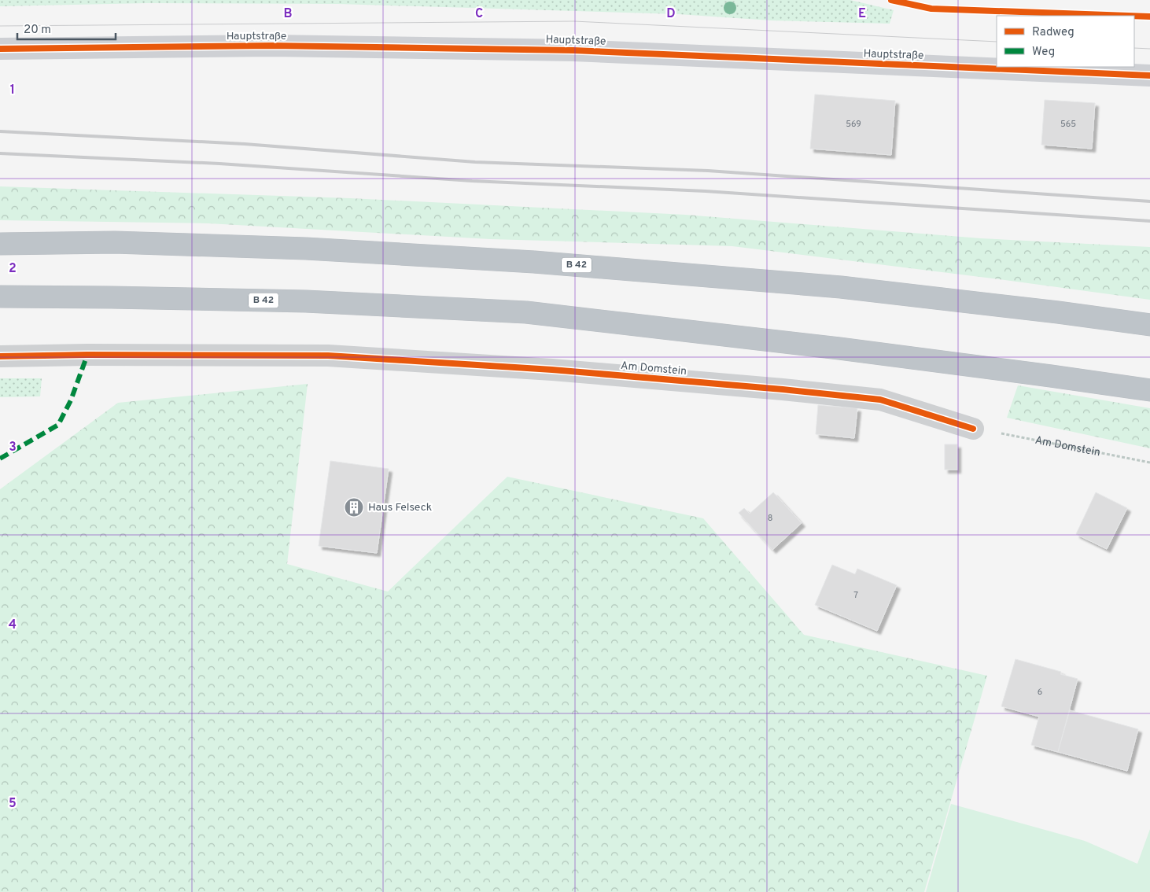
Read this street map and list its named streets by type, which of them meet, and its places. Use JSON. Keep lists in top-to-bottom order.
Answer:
{
  "streets": {
    "highway": ["B 42"],
    "street": ["Hauptstraße", "Am Domstein"]
  },
  "places": {
    "building": ["Haus Felseck"]
  },
  "house_numbers": [
    "569",
    "565",
    "8",
    "7",
    "6"
  ],
  "legend": ["Radweg", "Weg"],
  "scale_bar": "20 m",
  "grid": {
    "columns": [
      "B",
      "C",
      "D",
      "E"
    ],
    "rows": [
      "1",
      "2",
      "3",
      "4",
      "5"
    ]
  }
}
